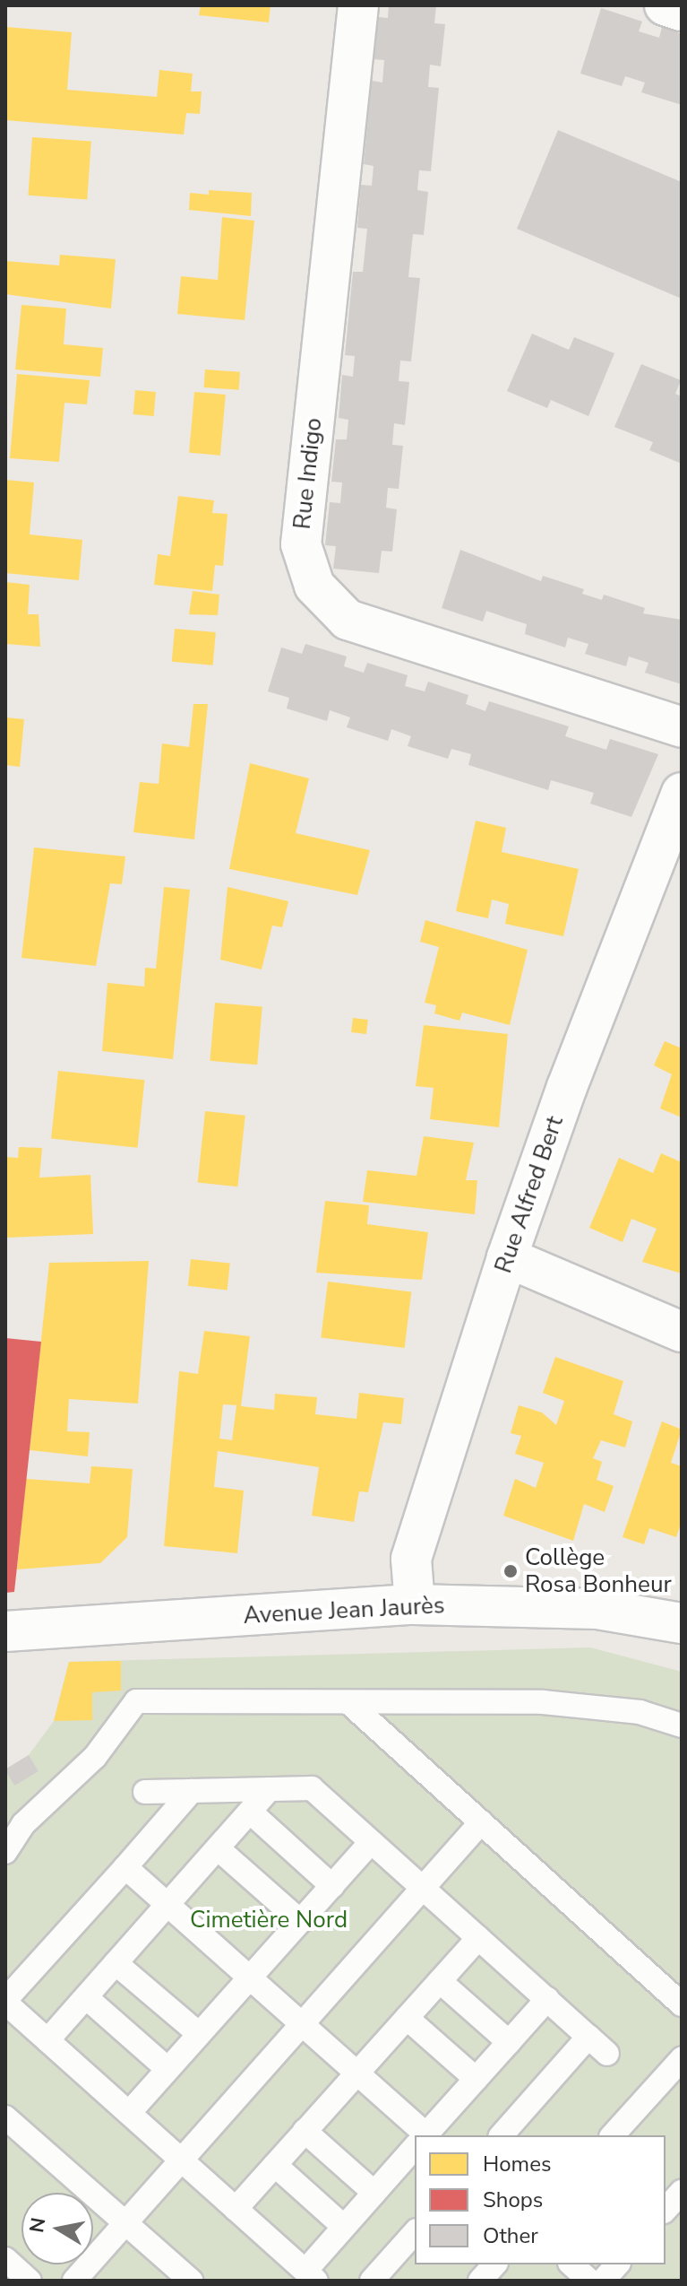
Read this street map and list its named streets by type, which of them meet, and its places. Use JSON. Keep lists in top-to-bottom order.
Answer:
{
  "streets": {
    "street": ["Rue Indigo", "Rue Alfred Bert", "Avenue Jean Jaurès"]
  },
  "crossings": [
    ["Rue Alfred Bert", "Avenue Jean Jaurès"]
  ],
  "parks": ["Cimetière Nord"],
  "places": ["Collège Rosa Bonheur"],
  "legend": ["Homes", "Shops", "Other"],
  "north": "left"
}
